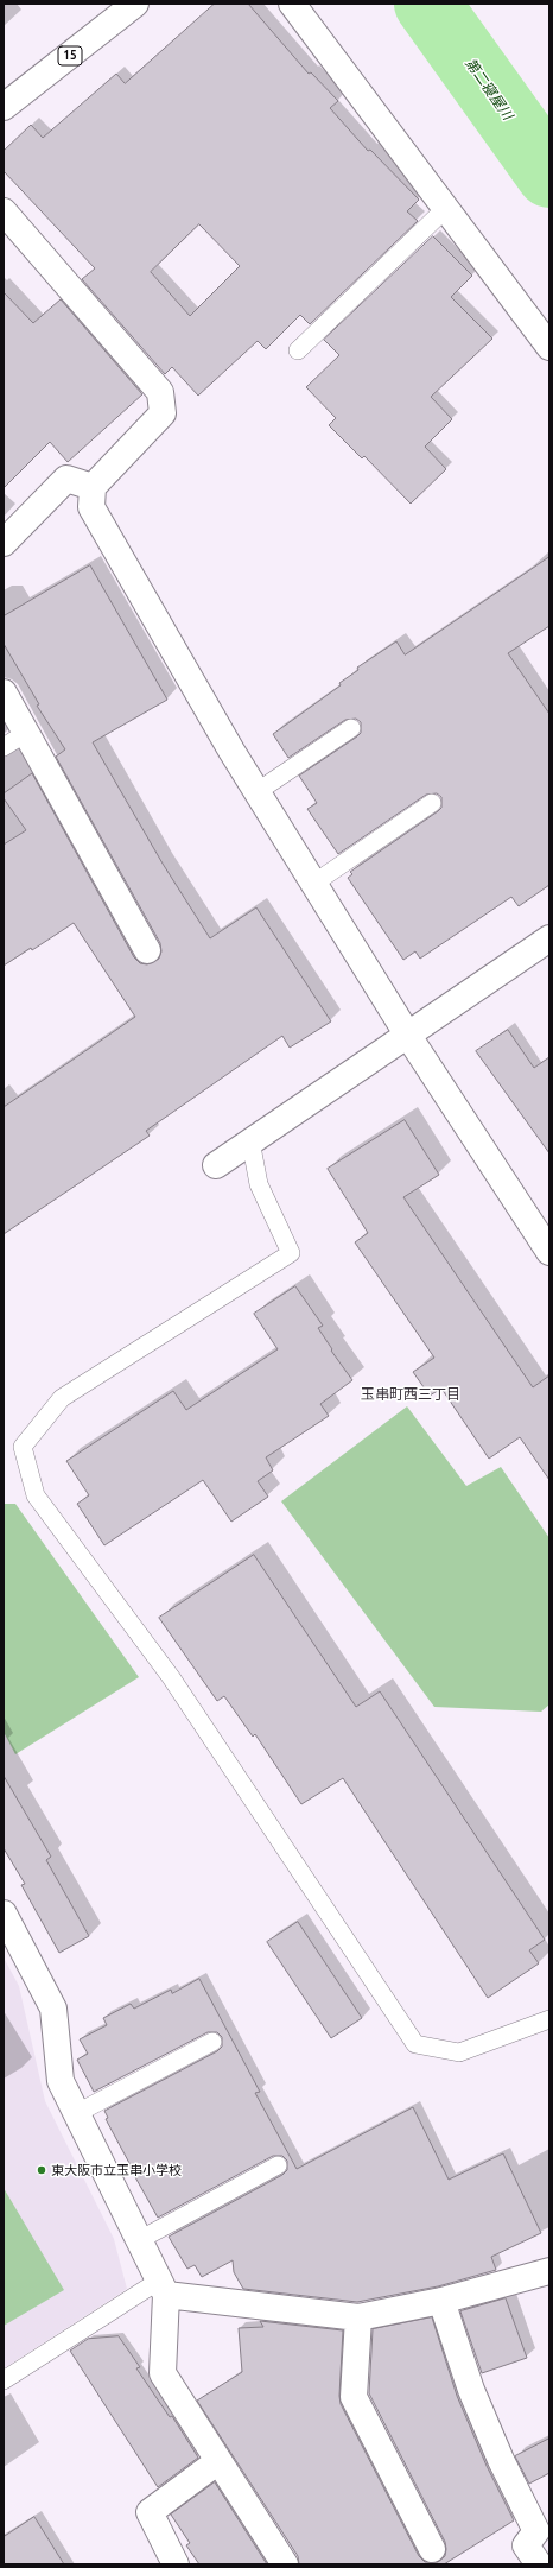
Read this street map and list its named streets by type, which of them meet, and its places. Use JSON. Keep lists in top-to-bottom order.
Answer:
{
  "streets": {
    "street": ["15"]
  },
  "districts": ["玉串町西三丁目"],
  "water": ["第二寝屋川"],
  "places": ["東大阪市立玉串小学校"]
}
